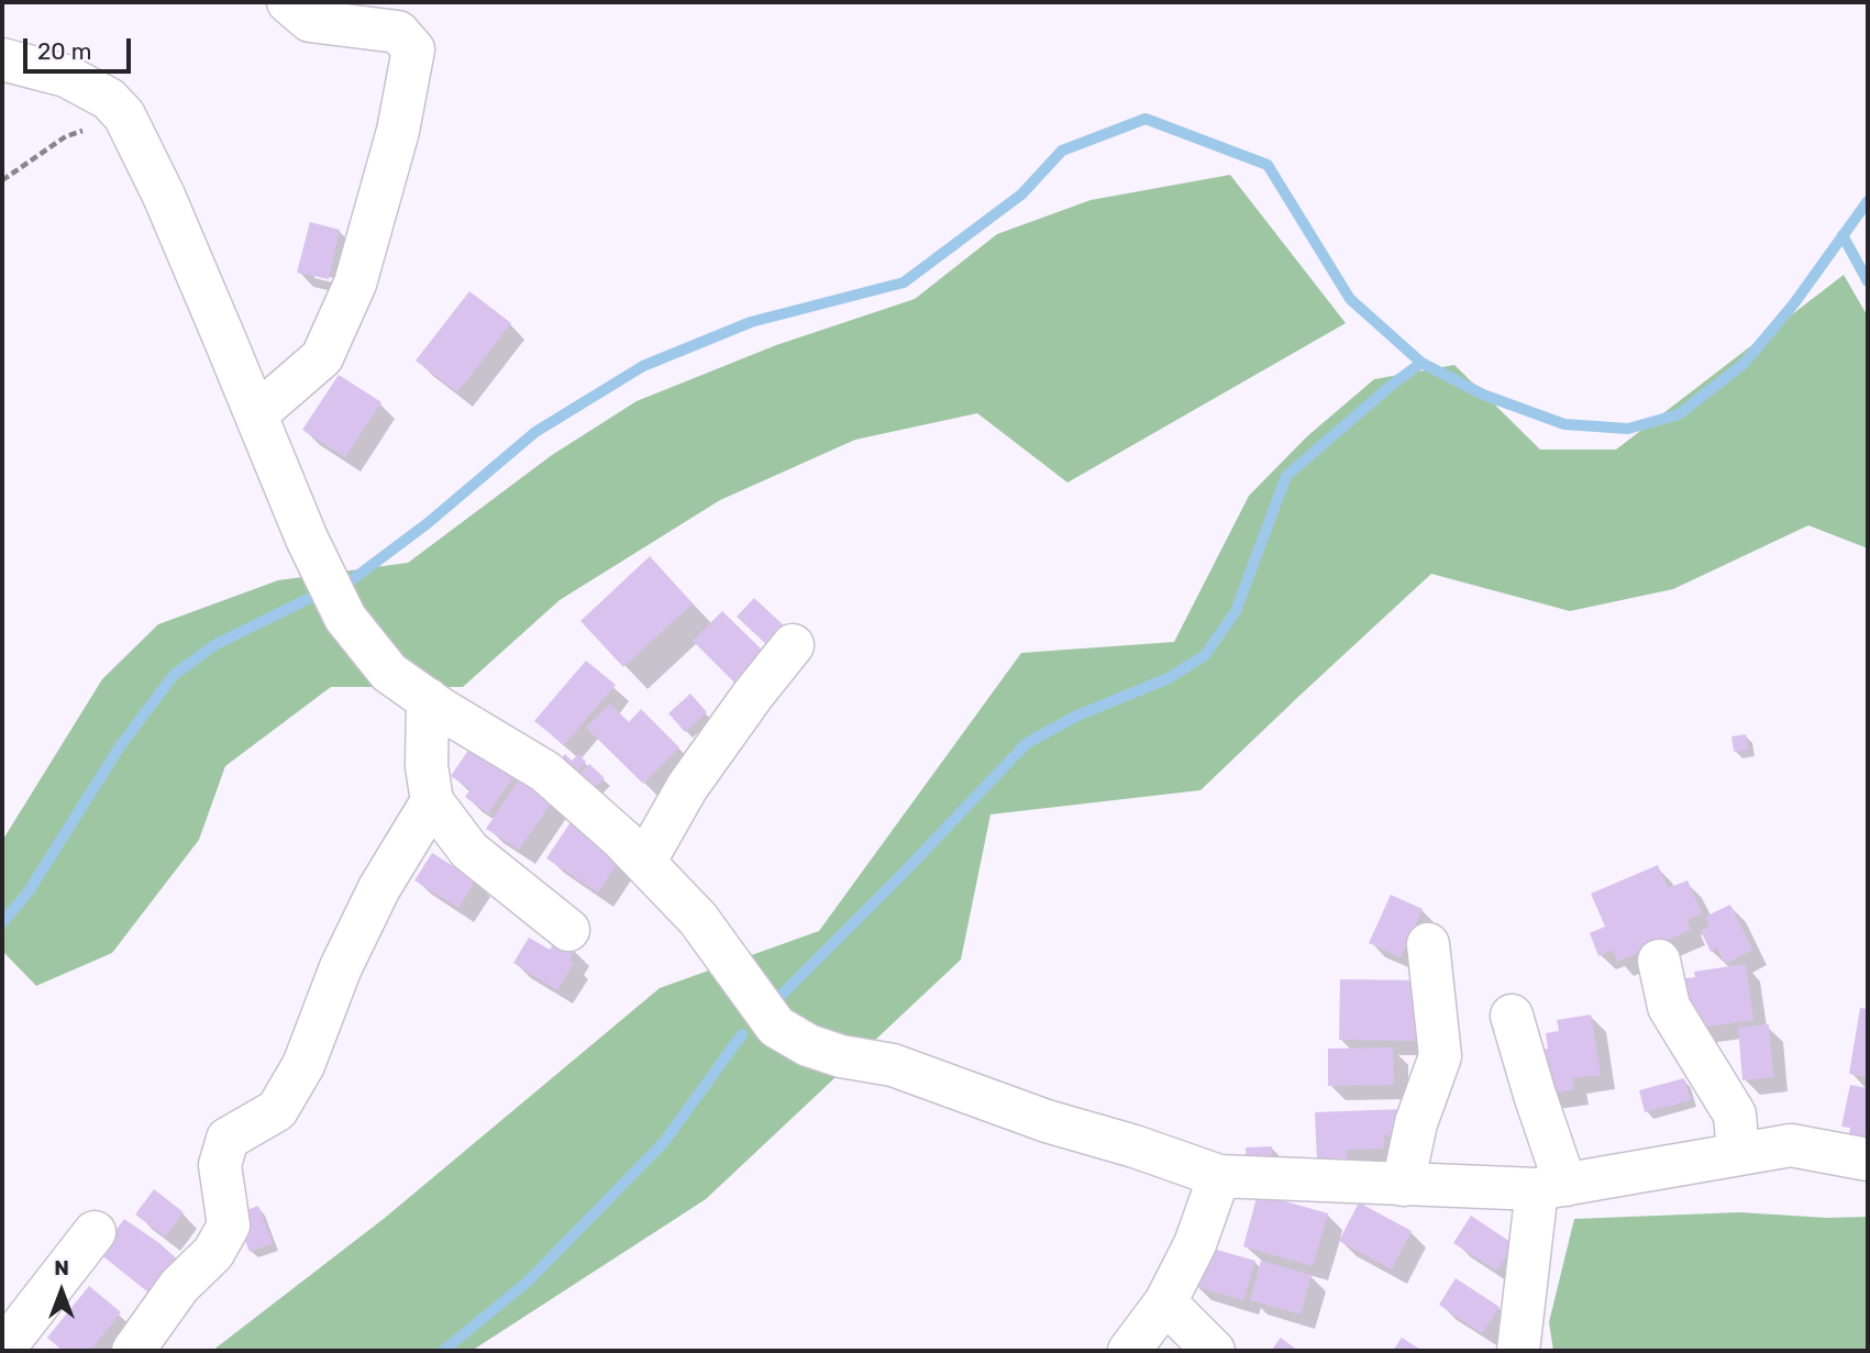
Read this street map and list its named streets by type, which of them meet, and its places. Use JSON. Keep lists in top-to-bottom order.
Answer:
{
  "scale_bar": "20 m",
  "north": "top"
}
